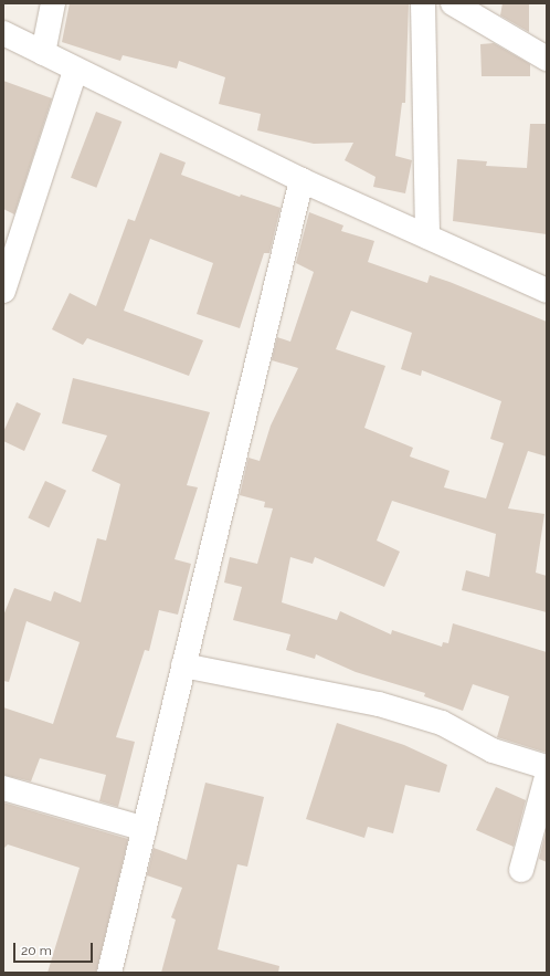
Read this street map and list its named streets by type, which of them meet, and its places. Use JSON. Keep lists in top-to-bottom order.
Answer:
{
  "scale_bar": "20 m"
}
